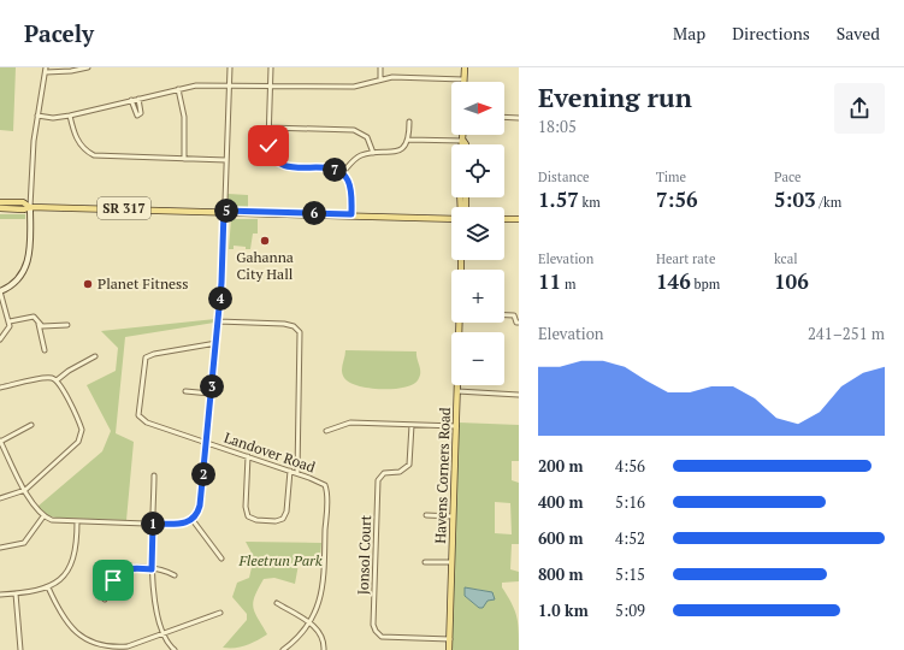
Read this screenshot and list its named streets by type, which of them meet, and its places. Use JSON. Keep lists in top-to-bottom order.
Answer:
{
  "streets": {
    "main road": ["SR 317", "Havens Corners Road"],
    "street": ["Landover Road", "Jonsol Court"]
  },
  "crossings": [
    ["Havens Corners Road", "Jonsol Court"]
  ],
  "parks": ["Fleetrun Park"],
  "places": ["Gahanna City Hall", "Planet Fitness"],
  "north": "right",
  "page": {
    "header": "Pacely",
    "nav": ["Map", "Directions", "Saved"],
    "heading": ["Evening run", "18:05"],
    "map_buttons": ["+", "−"],
    "stats": [
      ["Distance", "1.57 km"],
      ["Time", "7:56"],
      ["Pace", "5:03 /km"],
      ["Elevation", "11 m"],
      ["Heart rate", "146 bpm"],
      ["kcal", "106"]
    ],
    "pins": [
      "7",
      "5",
      "6",
      "4",
      "3",
      "2",
      "1"
    ],
    "chart": ["Elevation", "241–251 m"],
    "list": [
      {
        "name": "200 m",
        "note": "4:56"
      },
      {
        "name": "400 m",
        "note": "5:16"
      },
      {
        "name": "600 m",
        "note": "4:52"
      },
      {
        "name": "800 m",
        "note": "5:15"
      },
      {
        "name": "1.0 km",
        "note": "5:09"
      }
    ]
  }
}
